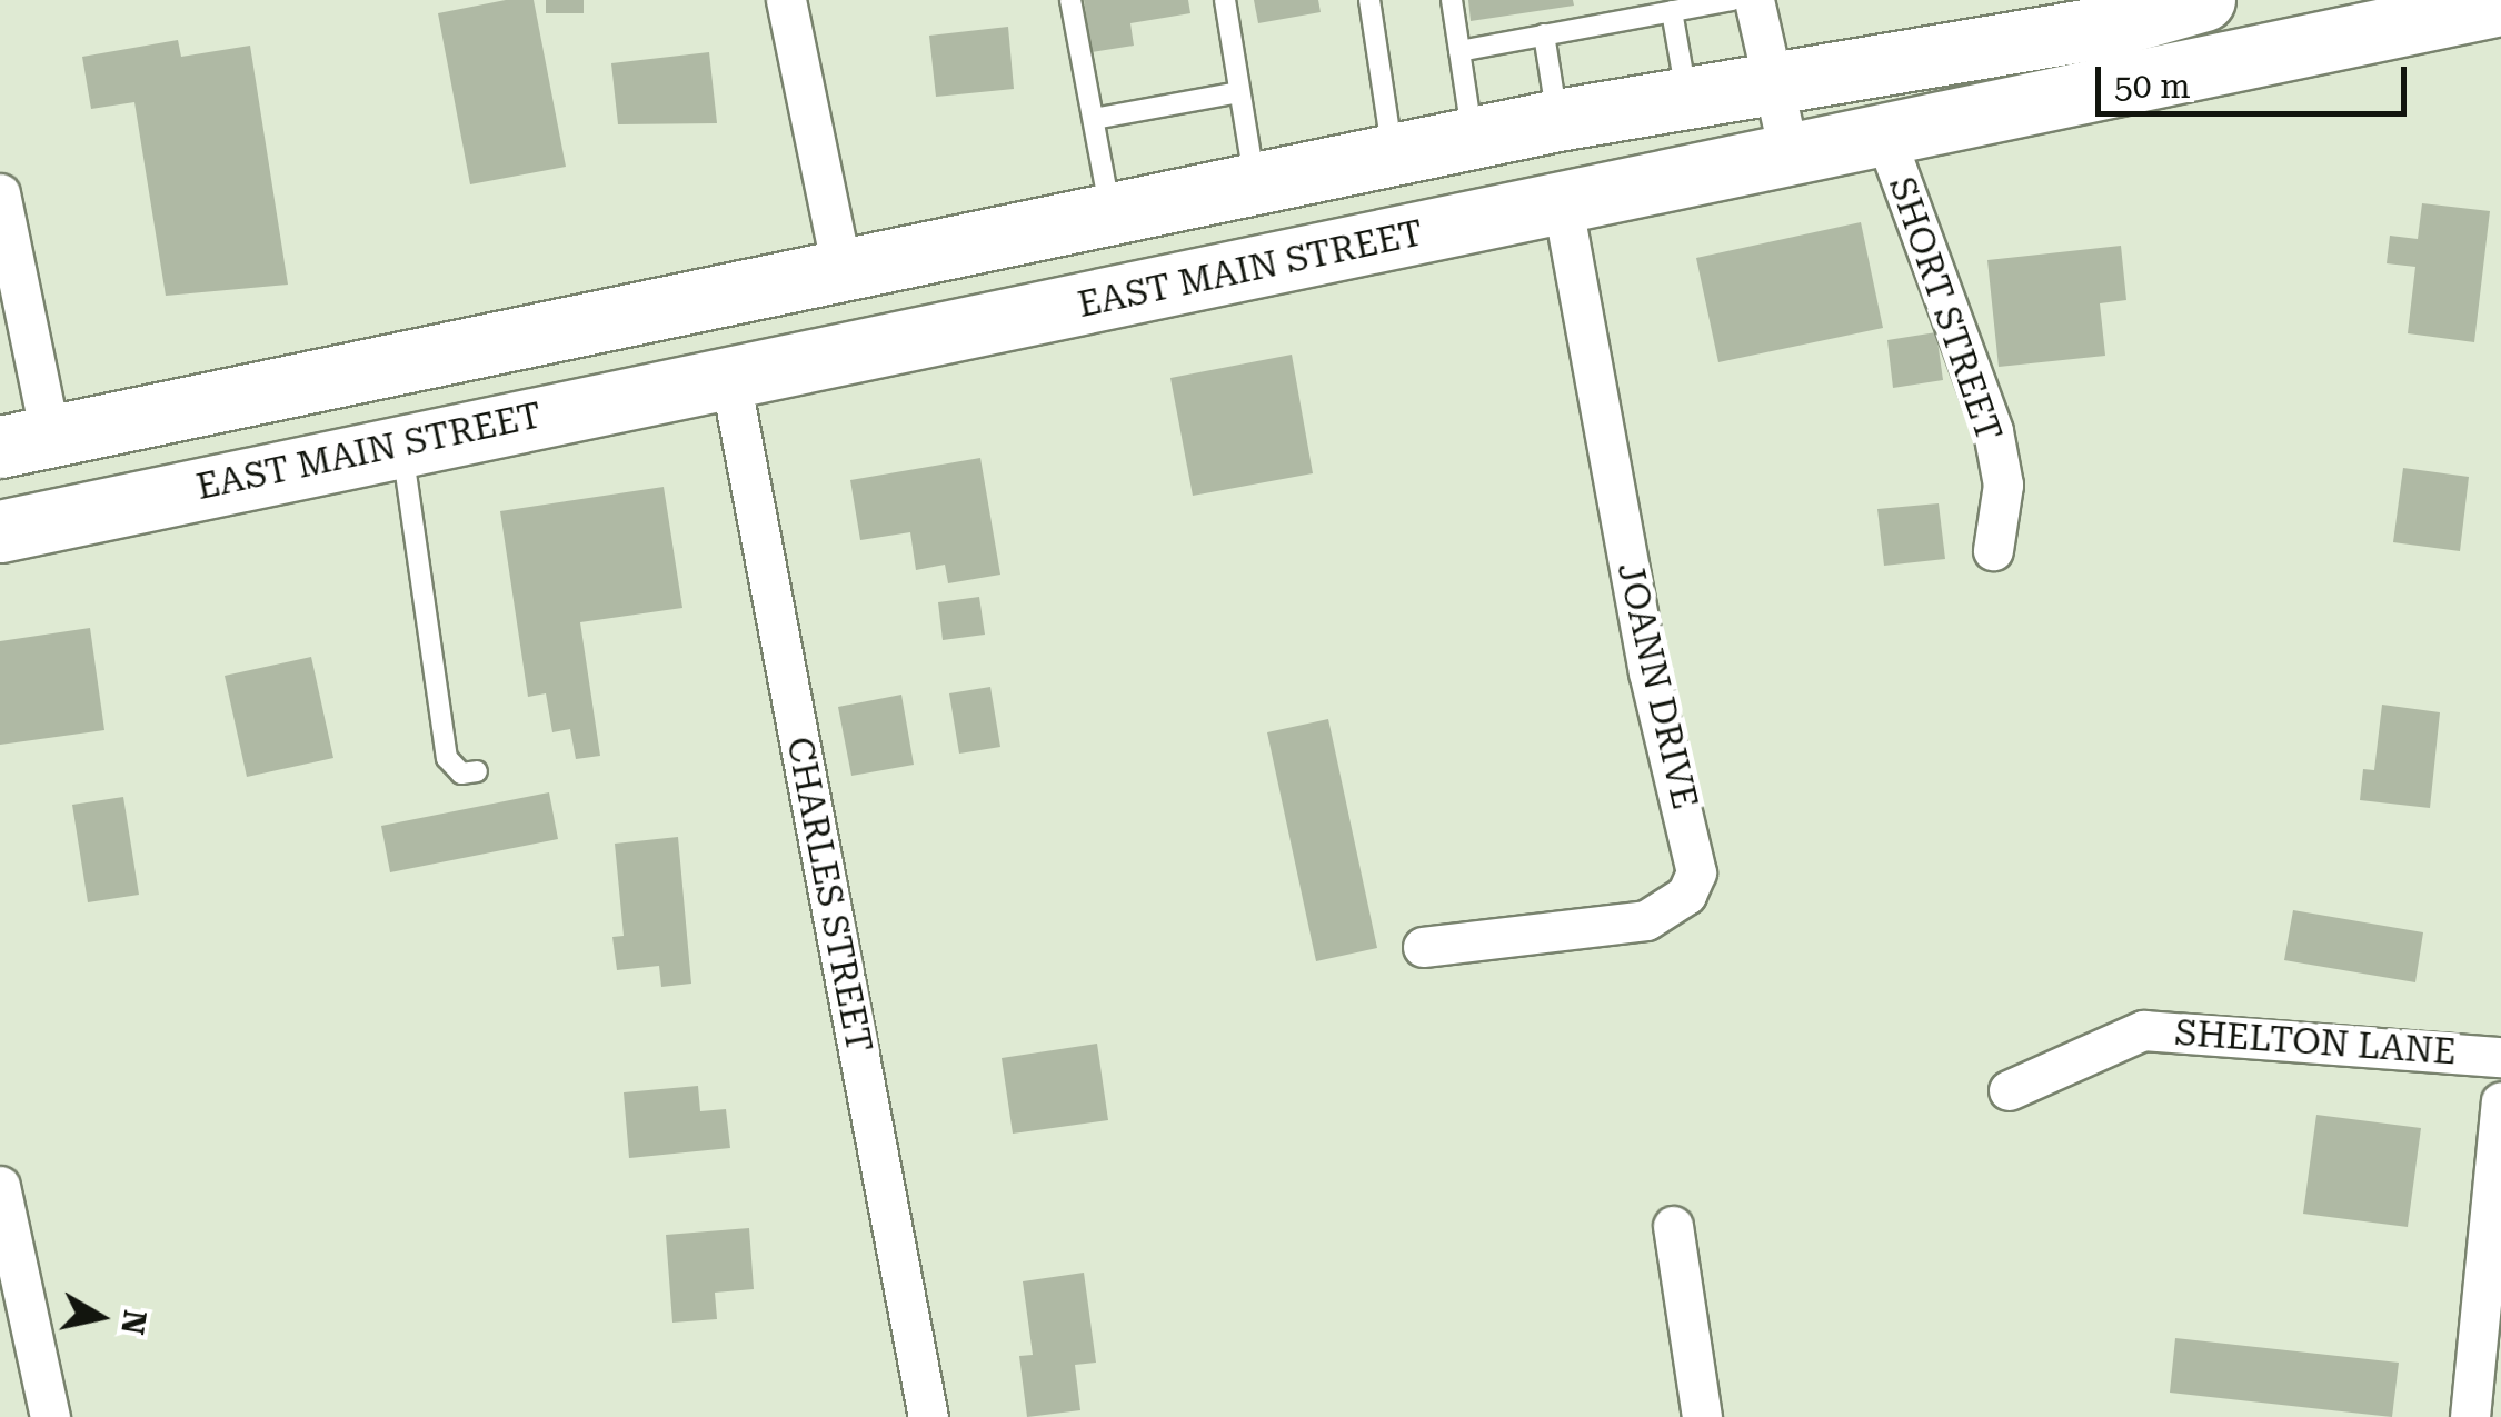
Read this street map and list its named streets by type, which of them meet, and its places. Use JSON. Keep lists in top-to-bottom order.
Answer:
{
  "streets": {
    "main road": ["EAST MAIN STREET"],
    "street": [
      "SHORT STREET",
      "JOANN DRIVE",
      "CHARLES STREET",
      "SHELTON LANE"
    ]
  },
  "crossings": [
    ["EAST MAIN STREET", "SHORT STREET"],
    ["EAST MAIN STREET", "JOANN DRIVE"],
    ["EAST MAIN STREET", "CHARLES STREET"]
  ],
  "scale_bar": "50 m",
  "north": "right"
}
